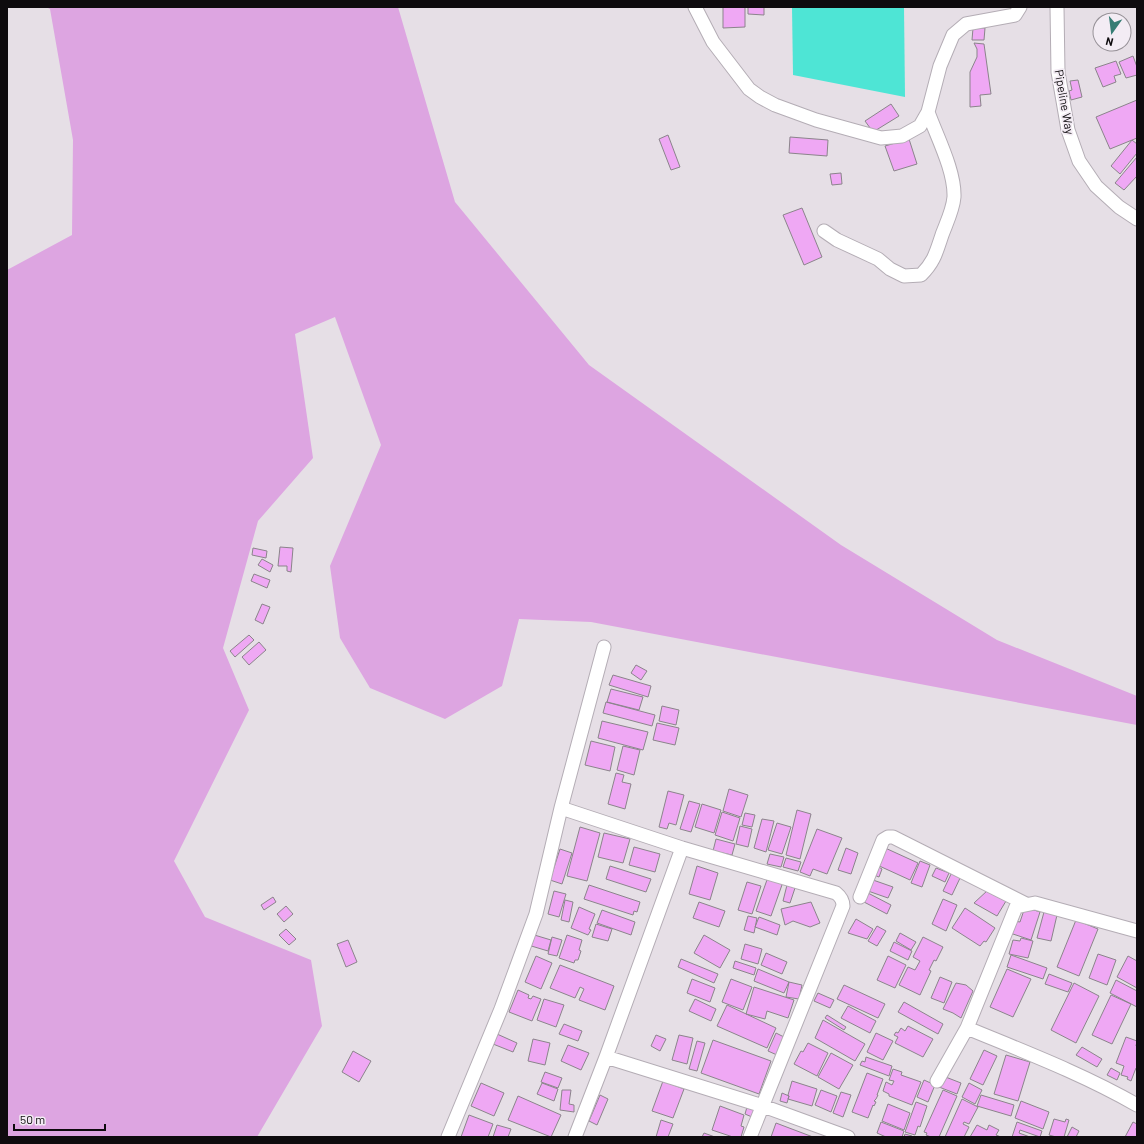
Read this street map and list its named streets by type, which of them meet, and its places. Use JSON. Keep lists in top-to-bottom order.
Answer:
{
  "streets": {
    "street": ["Pipeline Way"]
  },
  "scale_bar": "50 m",
  "north": "bottom"
}
